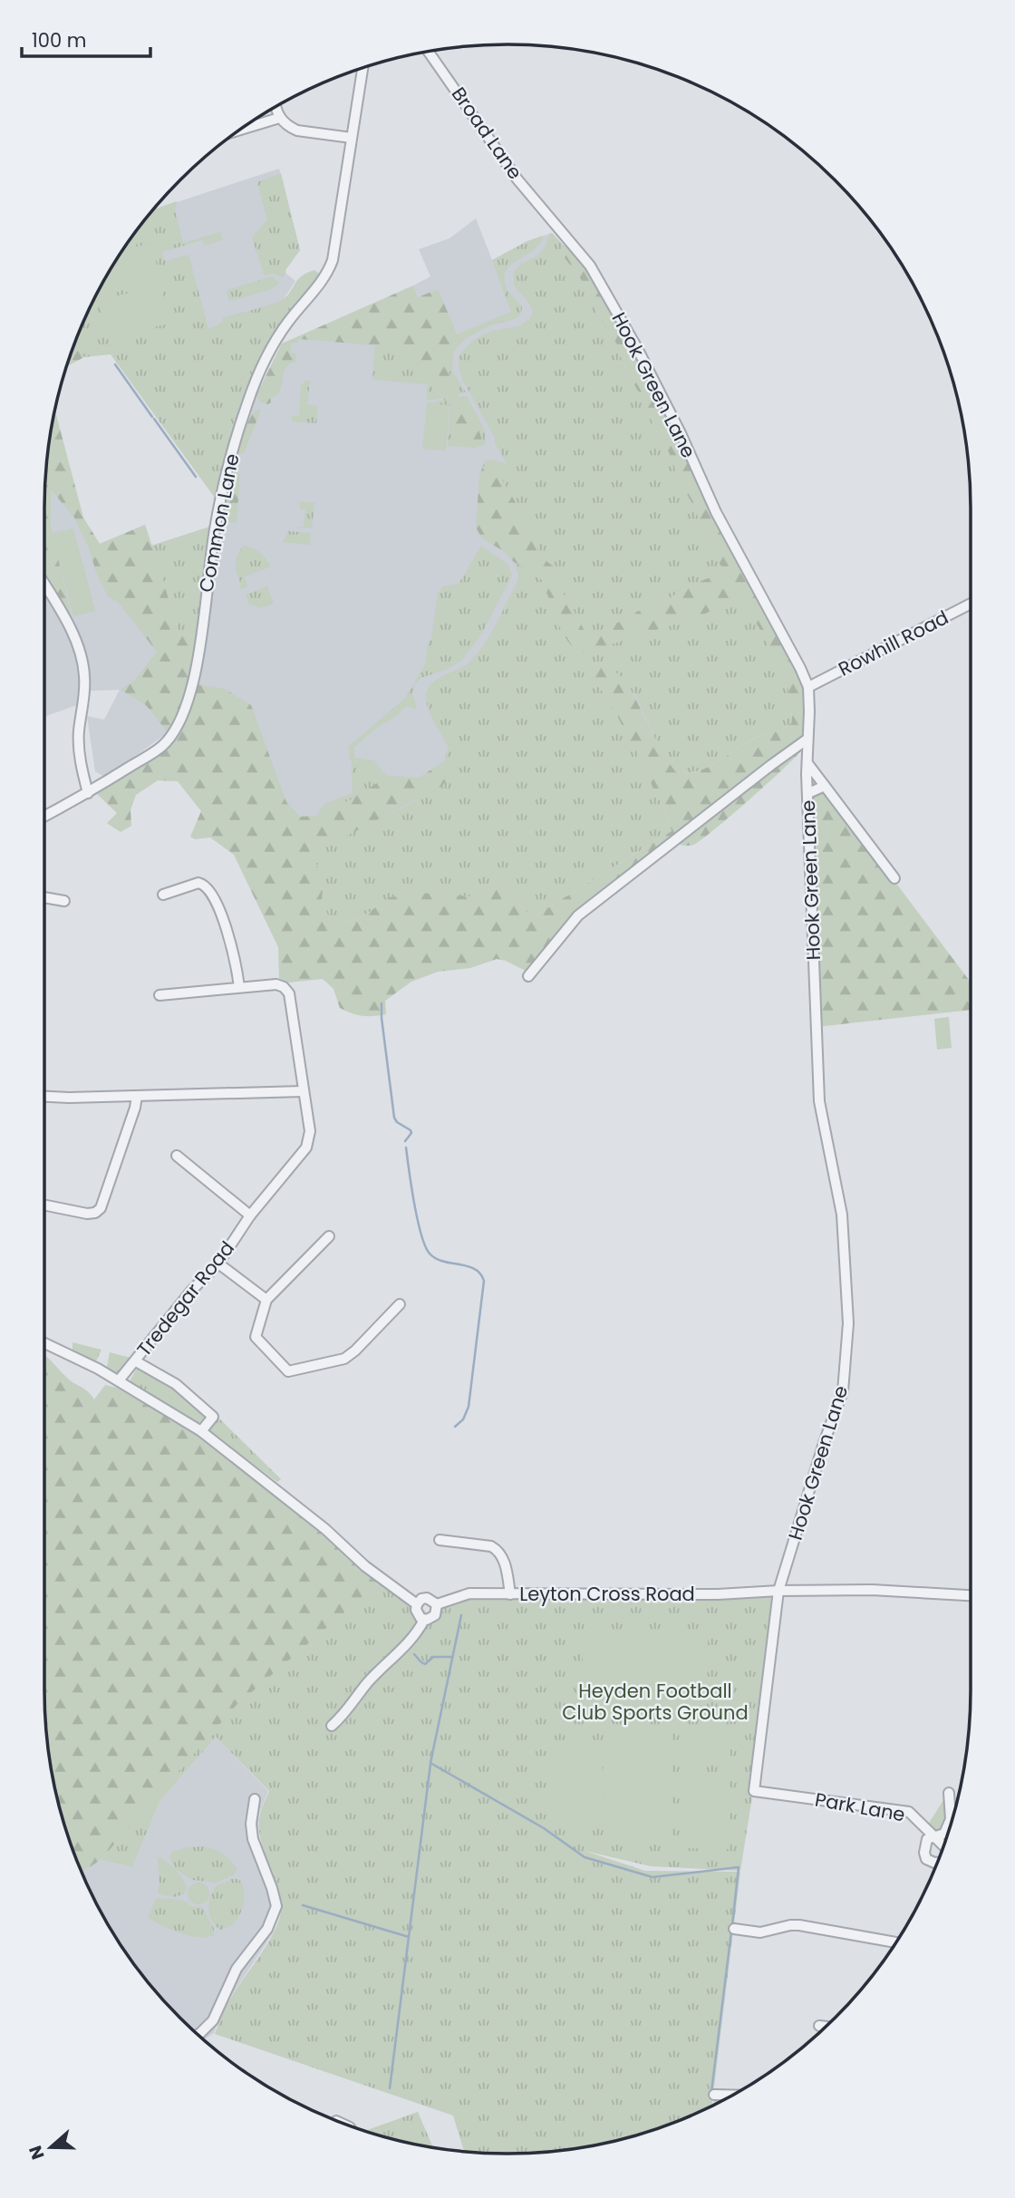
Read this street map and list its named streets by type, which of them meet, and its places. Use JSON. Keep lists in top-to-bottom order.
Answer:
{
  "streets": {
    "street": [
      "Broad Lane",
      "Hook Green Lane",
      "Common Lane",
      "Rowhill Road",
      "Tredegar Road",
      "Leyton Cross Road",
      "Park Lane"
    ]
  },
  "crossings": [
    ["Broad Lane", "Hook Green Lane"],
    ["Hook Green Lane", "Rowhill Road"],
    ["Hook Green Lane", "Leyton Cross Road"],
    ["Hook Green Lane", "Park Lane"]
  ],
  "parks": ["Heyden Football Club Sports Ground"],
  "scale_bar": "100 m",
  "north": "left"
}
